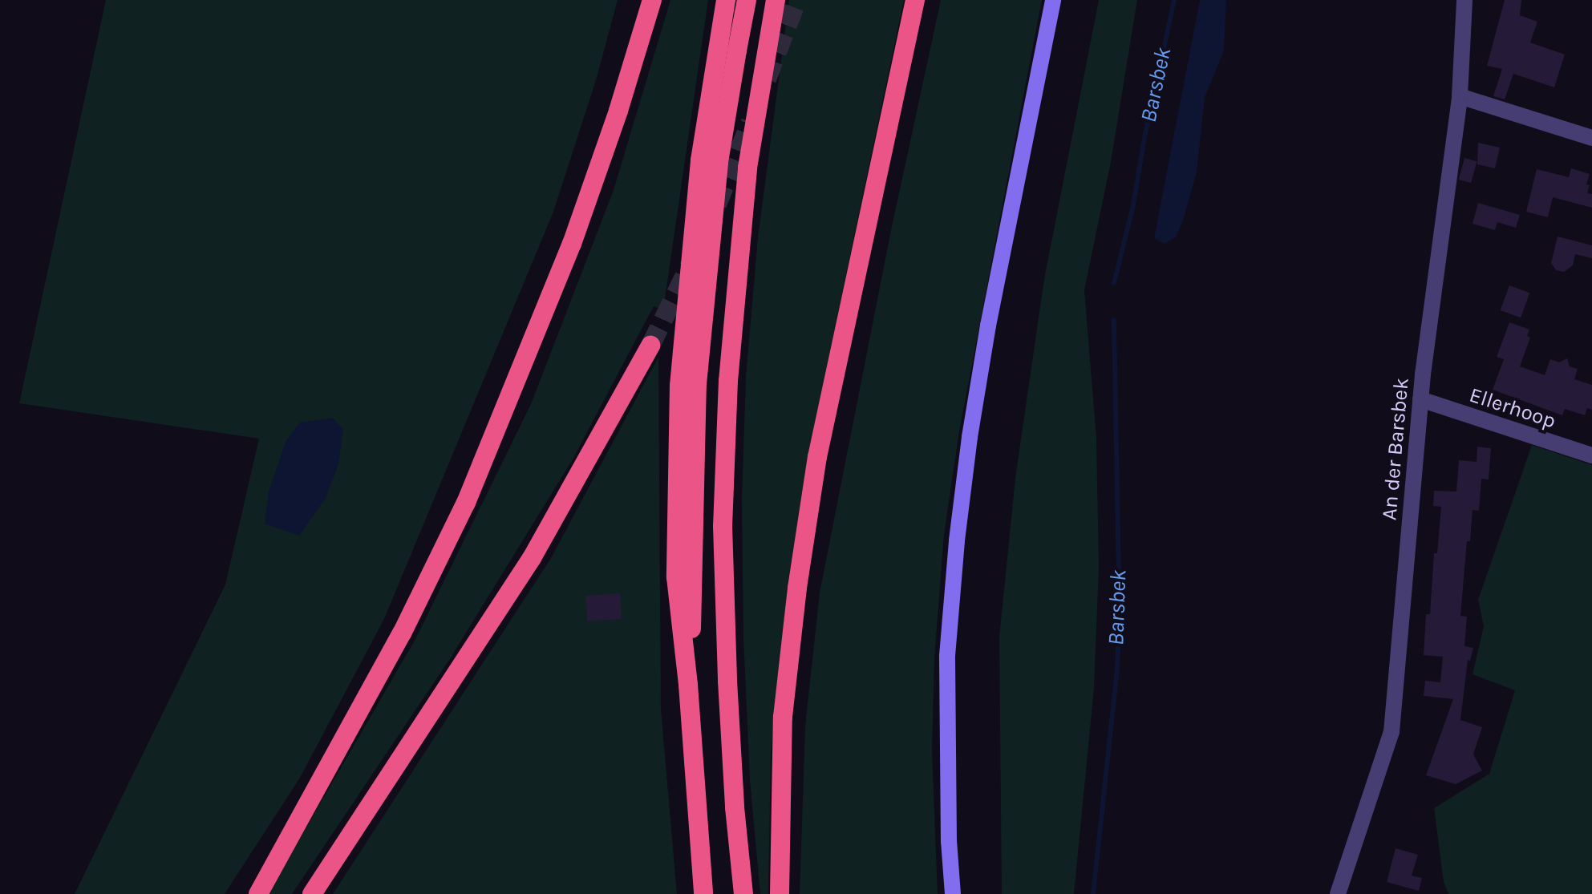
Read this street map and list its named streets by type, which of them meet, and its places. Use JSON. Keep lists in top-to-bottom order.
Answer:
{
  "streets": {
    "street": ["Ellerhoop", "An der Barsbek"]
  },
  "crossings": [
    ["Ellerhoop", "An der Barsbek"]
  ],
  "water": ["Barsbek"]
}
